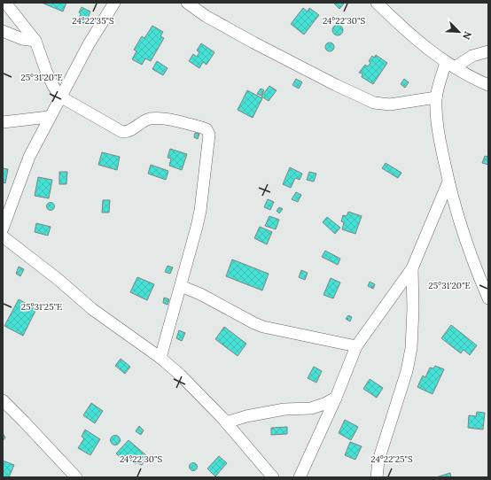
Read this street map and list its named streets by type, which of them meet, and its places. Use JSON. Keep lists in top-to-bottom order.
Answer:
{
  "north": "bottom right",
  "coordinates": [
    "24°22'35\"S",
    "24°22'30\"S",
    "25°31'20\"E",
    "25°31'25\"E",
    "24°22'25\"S"
  ]
}
